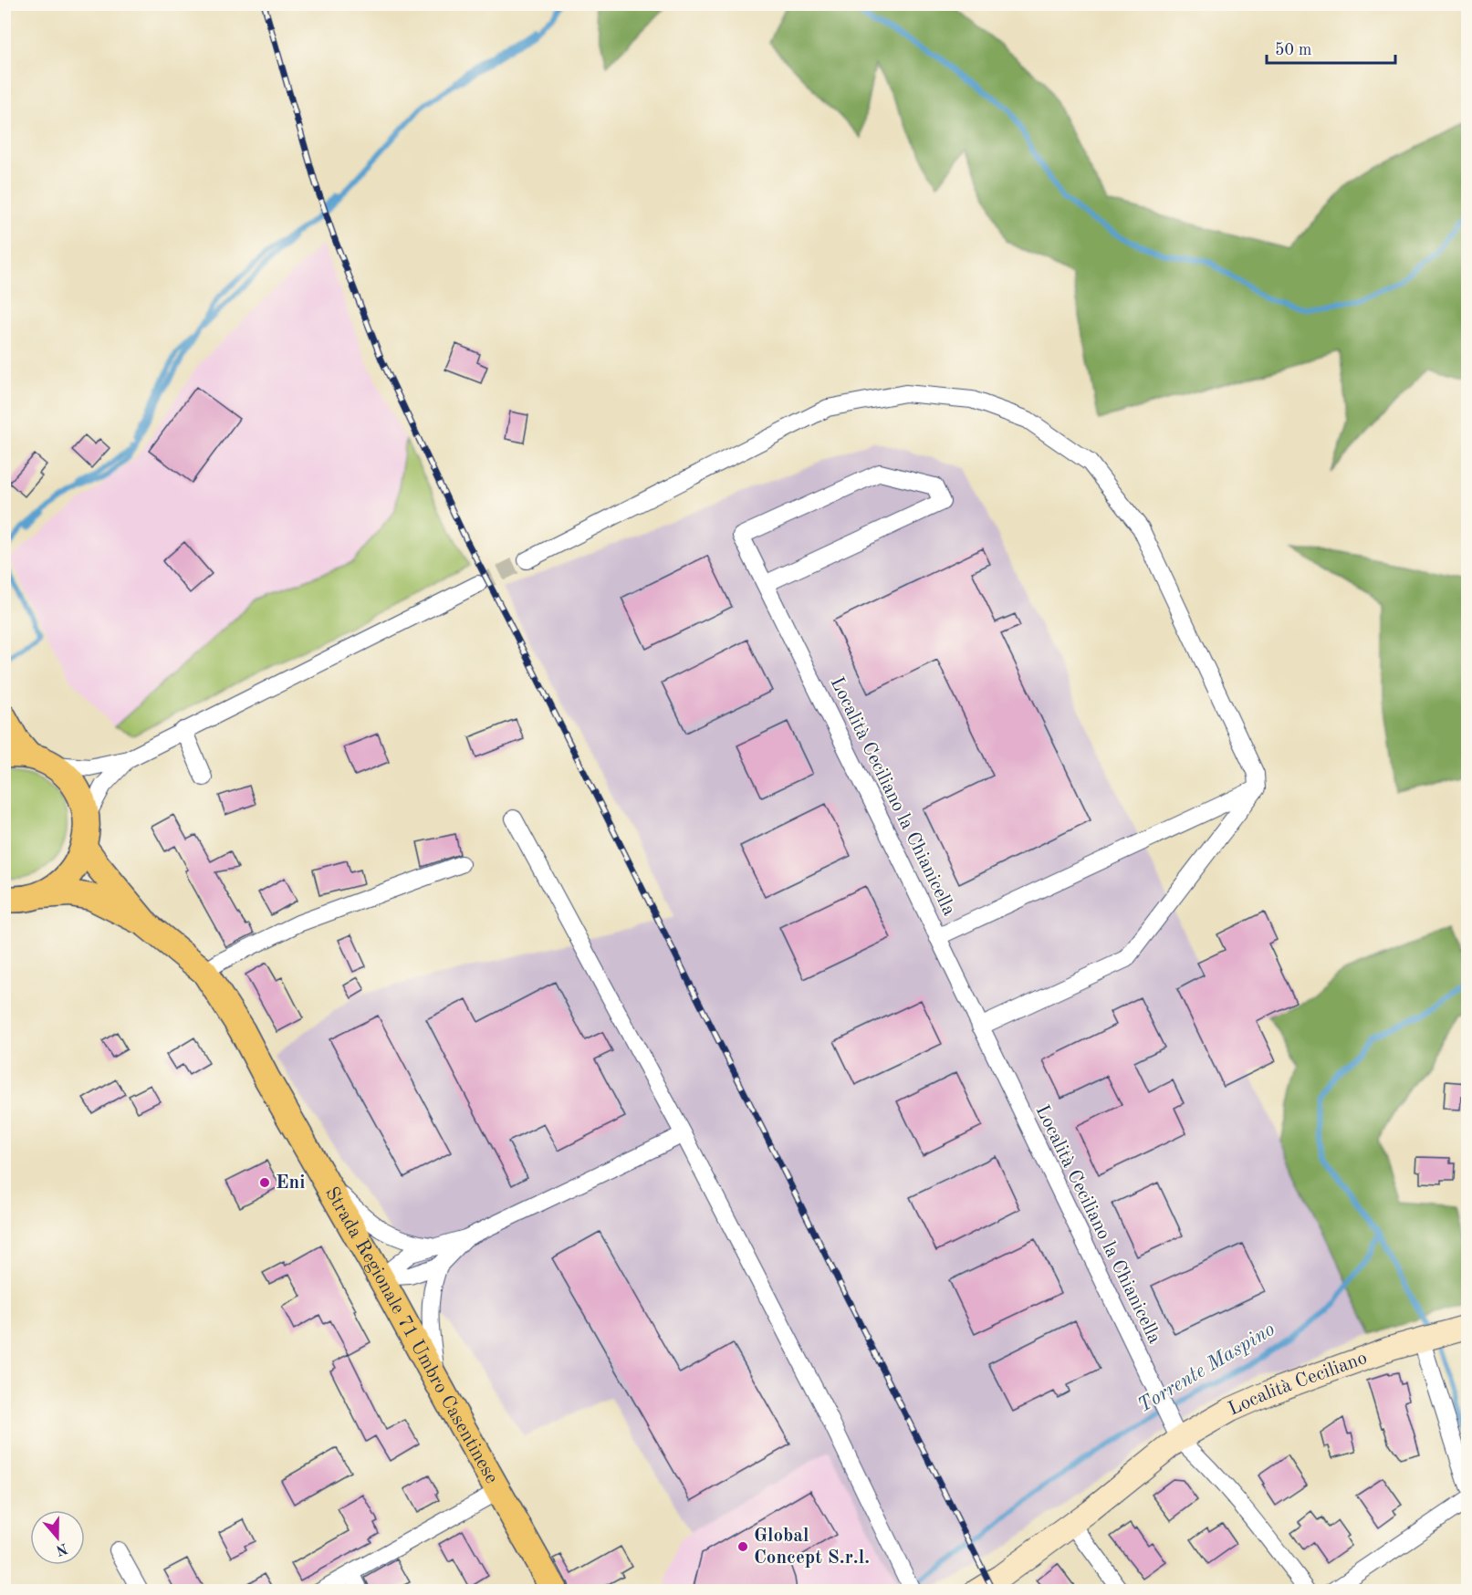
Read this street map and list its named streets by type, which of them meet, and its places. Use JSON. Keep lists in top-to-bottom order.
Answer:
{
  "streets": {
    "main road": ["Strada Regionale 71 Umbro Casentinese"],
    "street": ["Località Ceciliano la Chianicella", "Località Ceciliano"]
  },
  "crossings": [
    ["Località Ceciliano la Chianicella", "Località Ceciliano"]
  ],
  "water": ["Torrente Maspino"],
  "places": ["Eni", "Global Concept S.r.l."],
  "scale_bar": "50 m",
  "north": "bottom"
}
